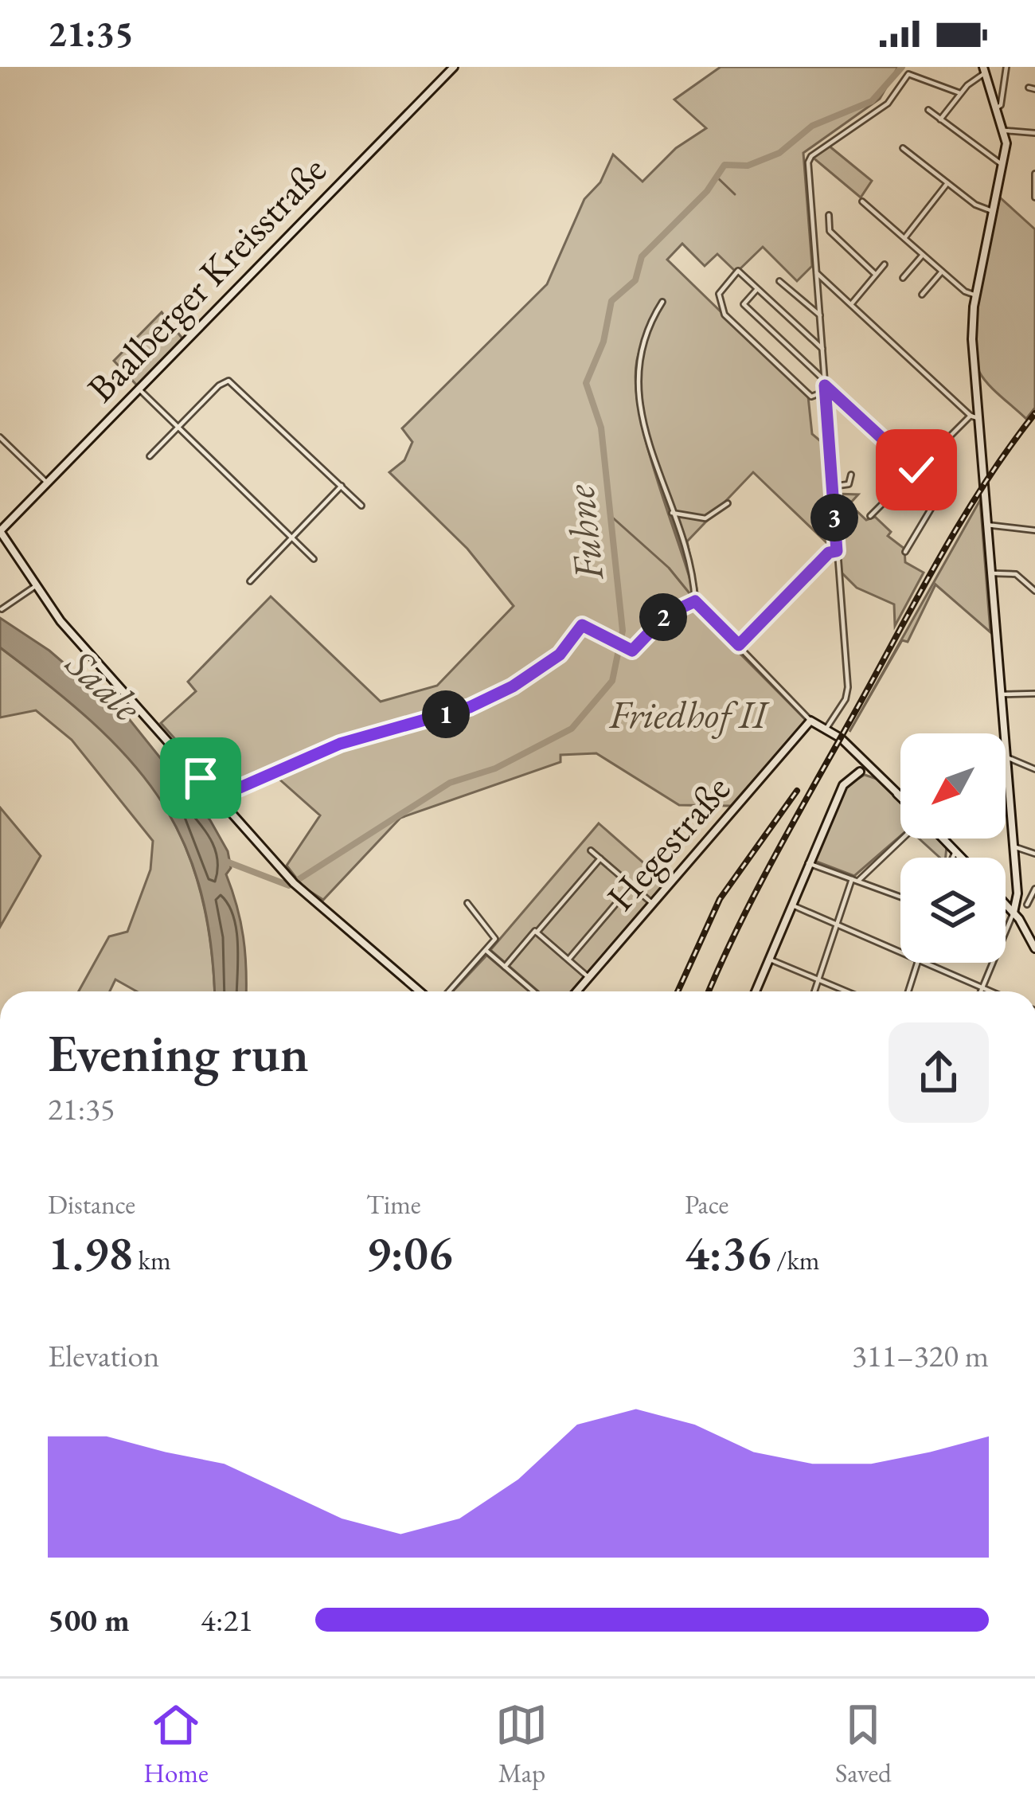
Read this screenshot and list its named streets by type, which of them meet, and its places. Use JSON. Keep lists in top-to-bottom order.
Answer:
{
  "streets": {
    "main road": ["Baalberger Kreisstraße", "Hegestraße"]
  },
  "water": ["Fuhne", "Saale"],
  "parks": ["Friedhof II"],
  "north": "bottom left",
  "page": {
    "status": "21:35",
    "pins": ["3", "2", "1"],
    "heading": ["Evening run", "21:35"],
    "stats": [
      ["Distance", "1.98 km"],
      ["Time", "9:06"],
      ["Pace", "4:36 /km"]
    ],
    "chart": ["Elevation", "311–320 m"],
    "list": [
      {
        "name": "500 m",
        "note": "4:21"
      }
    ],
    "tabs": ["Home", "Map", "Saved"]
  }
}
